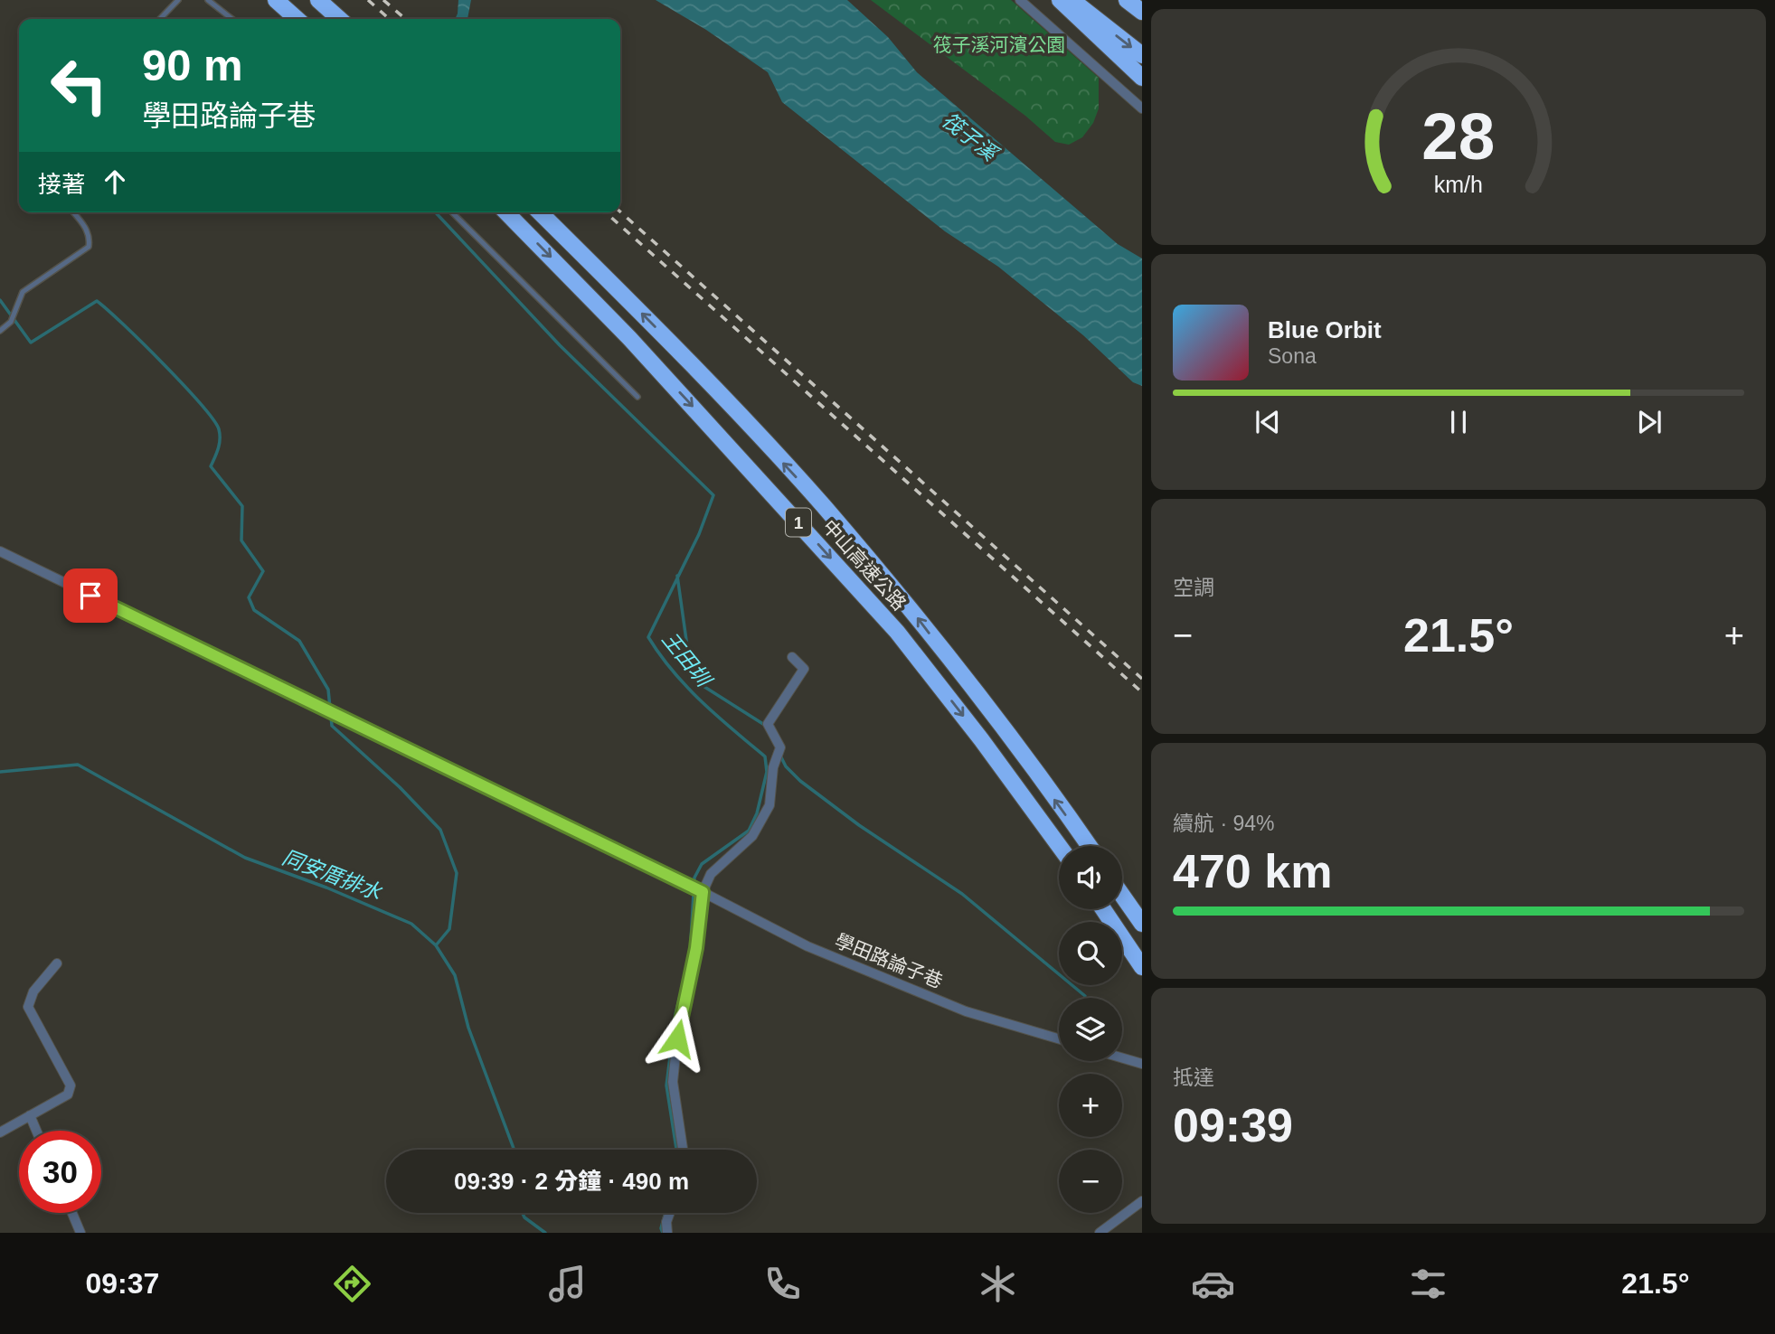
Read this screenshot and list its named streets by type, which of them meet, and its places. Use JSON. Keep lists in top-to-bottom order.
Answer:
{
  "streets": {
    "highway": ["1", "中山高速公路"],
    "street": ["學田路論子巷"]
  },
  "water": ["筏子溪", "王田圳", "同安厝排水"],
  "parks": ["筏子溪河濱公園"],
  "page": {
    "turn": ["90 m", "學田路論子巷"],
    "then": "接著",
    "song": ["Blue Orbit", "Sona"],
    "tile": [
      "空調",
      ["續航 · 94%", "470 km"],
      ["抵達", "09:39"]
    ],
    "heat": ["−", "21.5°", "+"],
    "map_buttons": ["+", "−"],
    "limit": "30",
    "trip": "09:39 · 2 分鐘 · 490 m",
    "tabs": ["09:37", "21.5°"],
    "gauge": ["28", "km/h"]
  }
}
